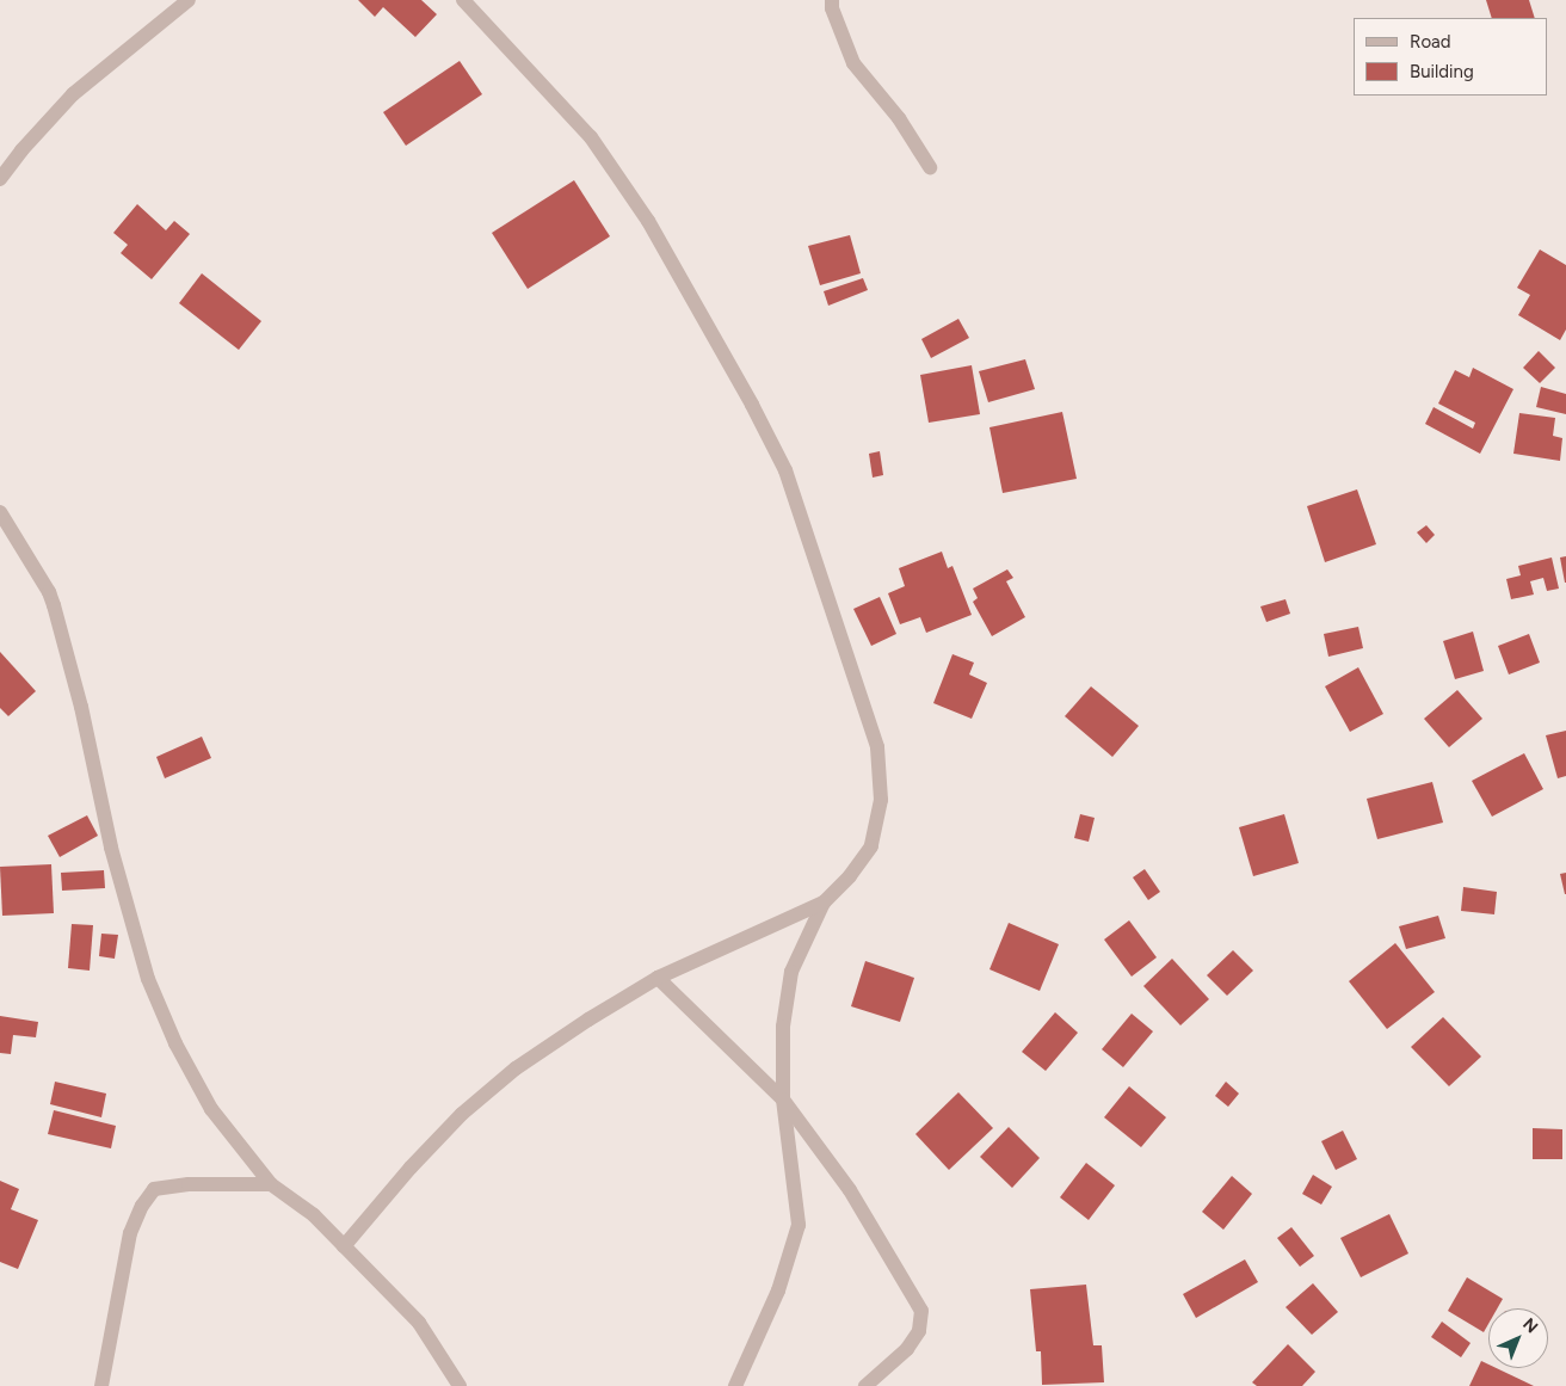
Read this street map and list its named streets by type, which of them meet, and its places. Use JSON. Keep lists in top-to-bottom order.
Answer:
{
  "legend": ["Road", "Building"],
  "north": "top right"
}
